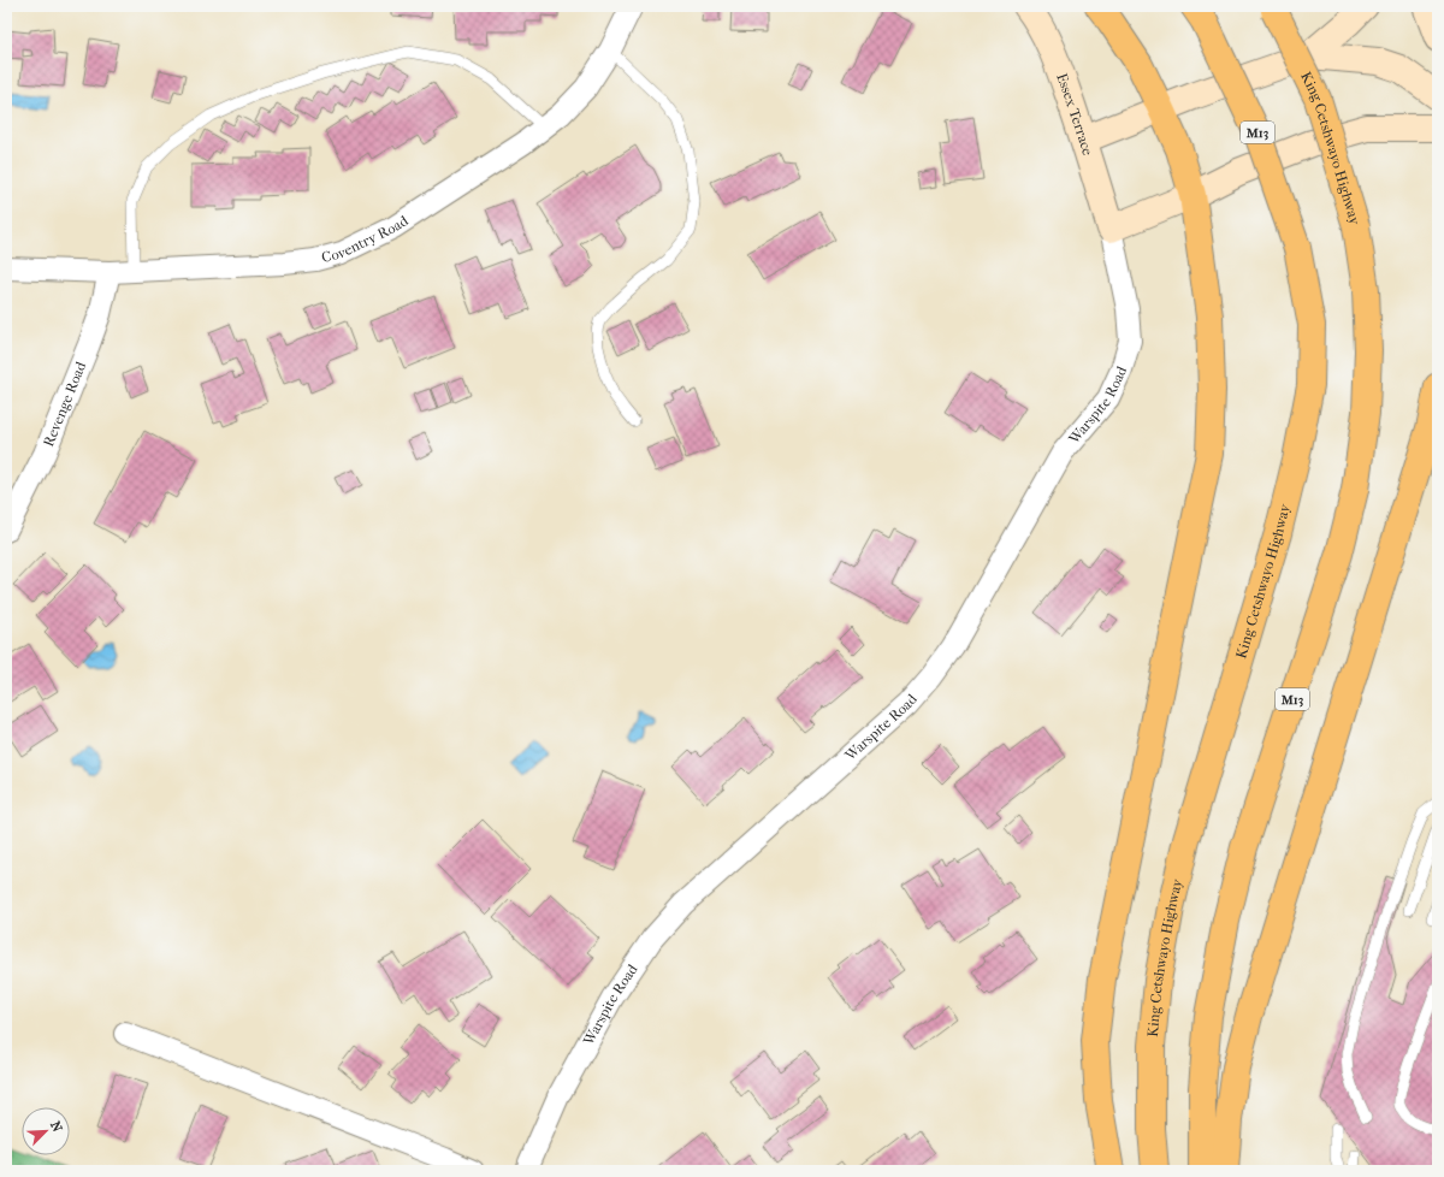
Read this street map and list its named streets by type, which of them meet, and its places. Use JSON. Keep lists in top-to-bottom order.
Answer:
{
  "streets": {
    "highway": ["M13", "King Cetshwayo Highway"],
    "street": [
      "Essex Terrace",
      "Coventry Road",
      "Revenge Road",
      "Warspite Road"
    ]
  },
  "crossings": [
    ["Essex Terrace", "Warspite Road"],
    ["Coventry Road", "Revenge Road"]
  ],
  "north": "top right"
}
